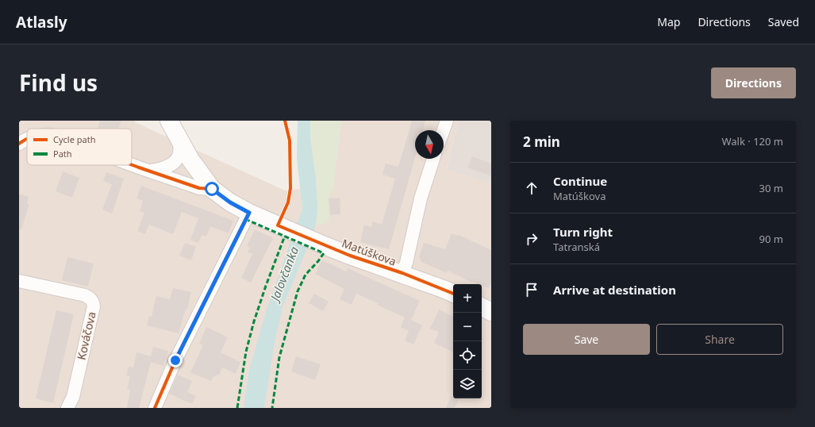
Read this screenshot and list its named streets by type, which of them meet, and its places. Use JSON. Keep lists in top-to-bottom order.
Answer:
{
  "streets": {
    "main road": ["Matúškova"],
    "street": ["Kováčova"]
  },
  "water": ["Jalovčanka"],
  "legend": ["Cycle path", "Path"],
  "north": "bottom",
  "page": {
    "header": "Atlasly",
    "nav": ["Map", "Directions", "Saved"],
    "title": "Find us",
    "buttons": [
      "Directions",
      ["Save", "Share"]
    ],
    "heading": ["2 min", "Walk · 120 m"],
    "list": [
      ["Continue", "Matúškova", "30 m"],
      ["Turn right", "Tatranská", "90 m"],
      "Arrive at destination"
    ],
    "map_buttons": ["+", "−"]
  }
}
